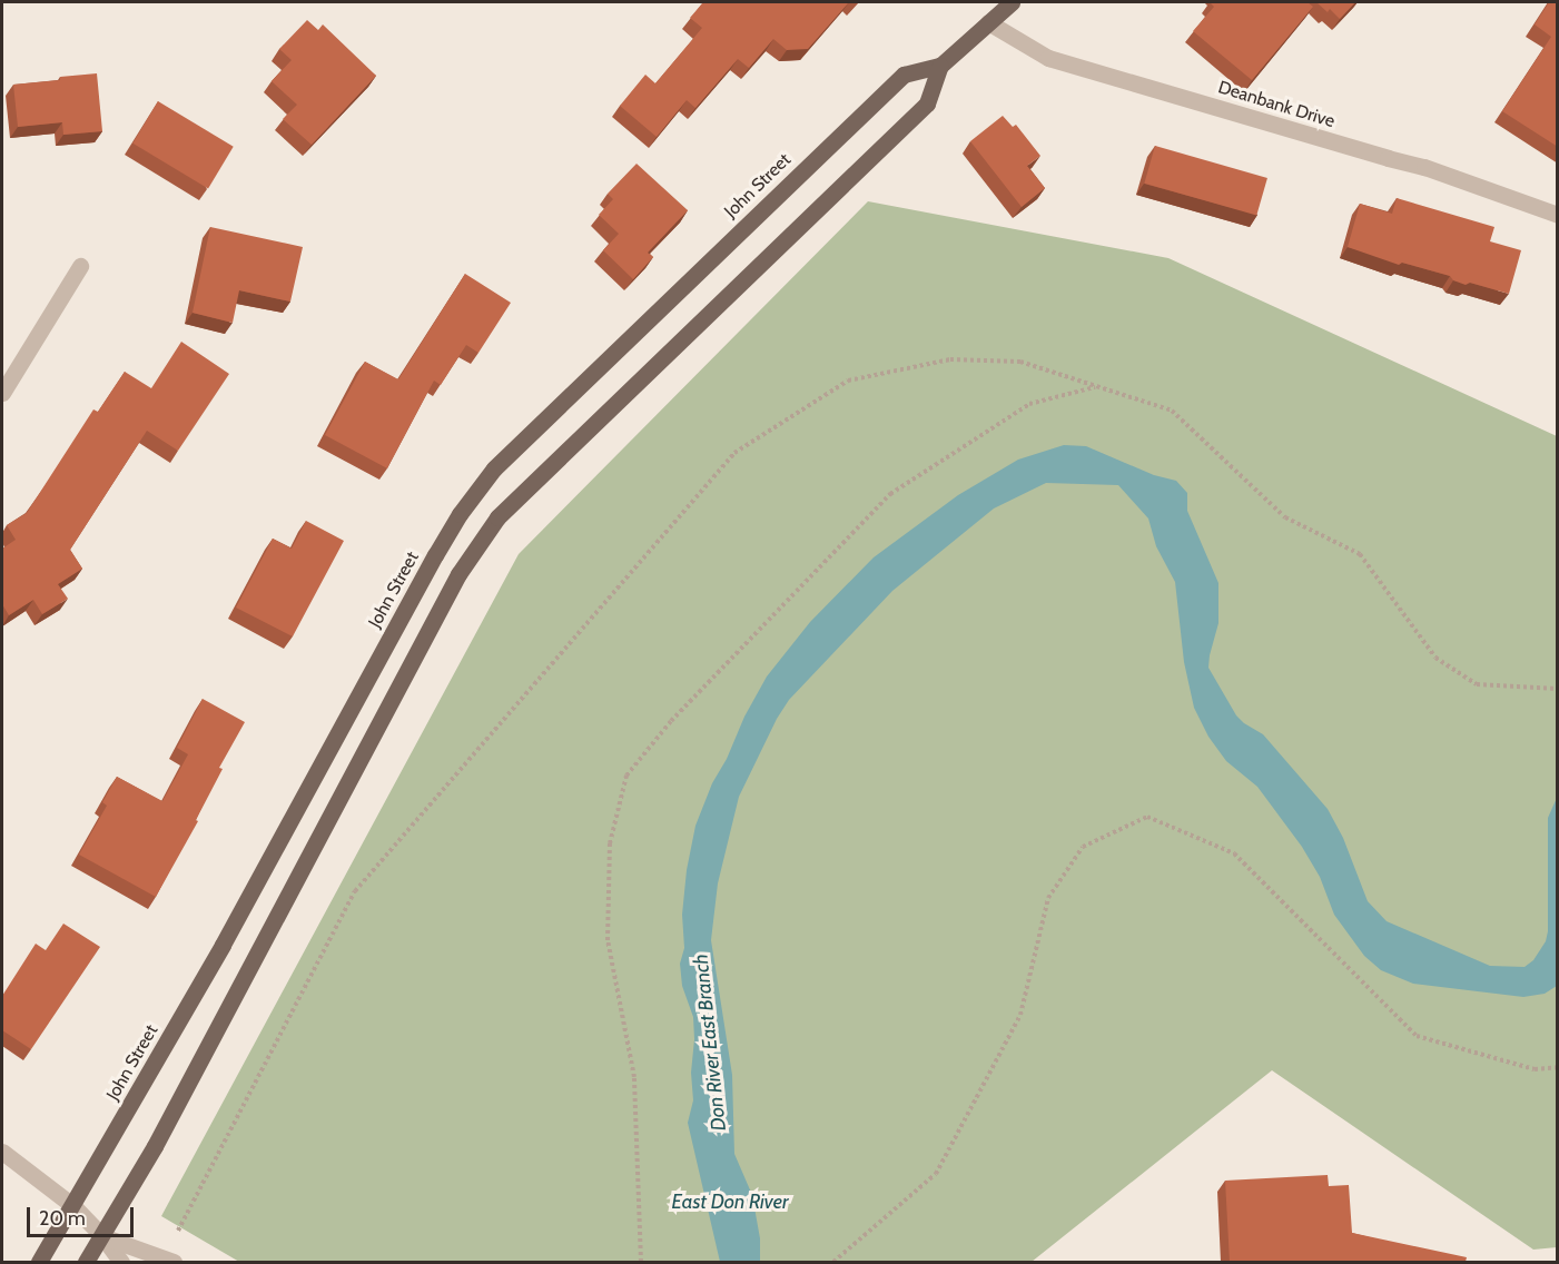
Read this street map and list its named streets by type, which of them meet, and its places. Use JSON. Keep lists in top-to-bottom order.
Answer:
{
  "streets": {
    "main road": ["John Street"],
    "street": ["Deanbank Drive"]
  },
  "crossings": [
    ["Deanbank Drive", "John Street"]
  ],
  "water": ["Don River East Branch", "East Don River"],
  "scale_bar": "20 m"
}
